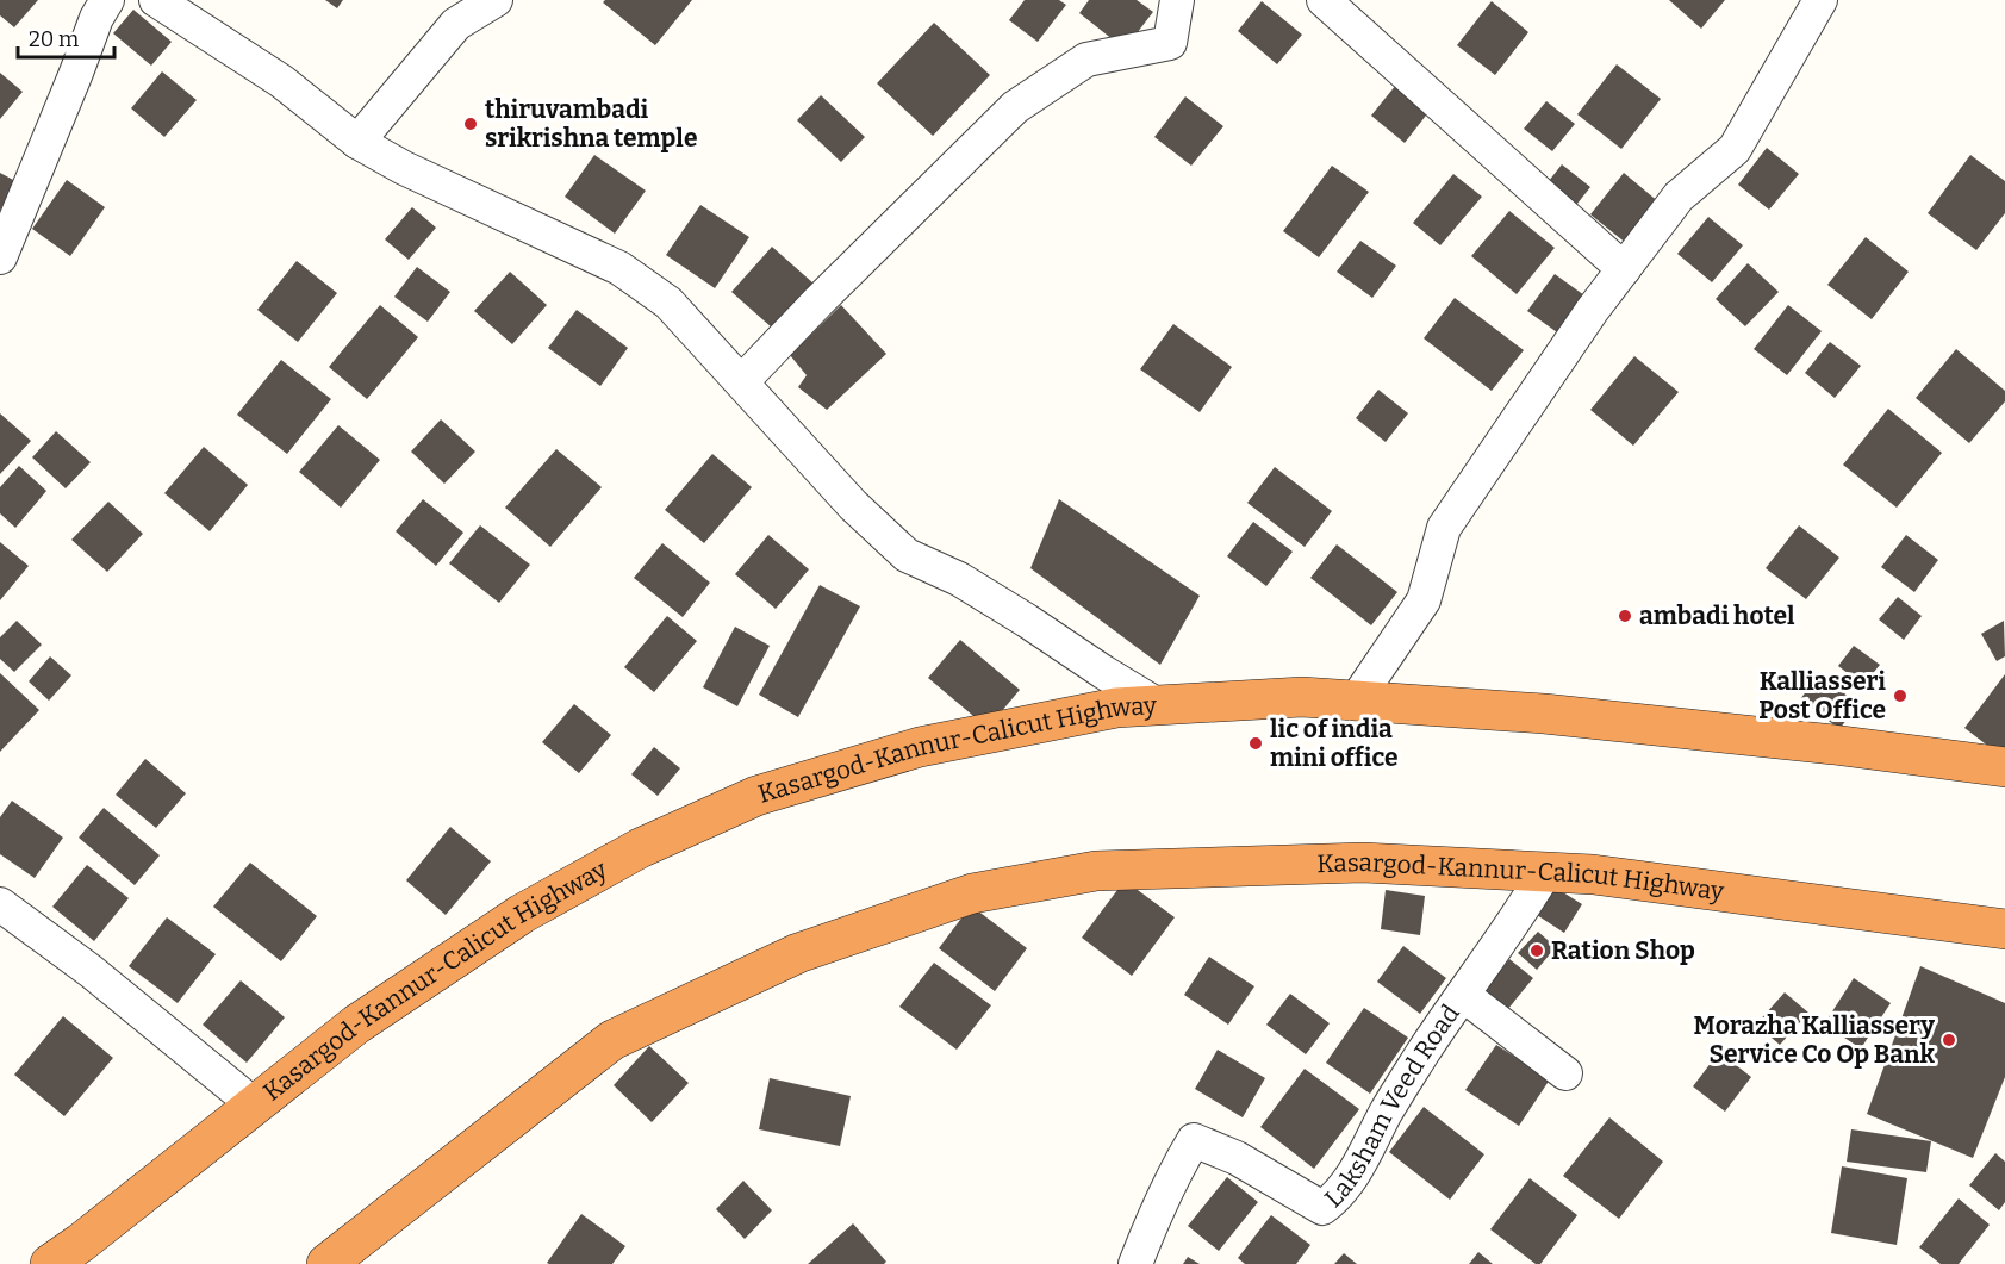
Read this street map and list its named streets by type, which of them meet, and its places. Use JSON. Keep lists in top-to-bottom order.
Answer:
{
  "streets": {
    "highway": ["Kasargod-Kannur-Calicut Highway"],
    "street": ["Laksham Veed Road"]
  },
  "crossings": [
    ["Kasargod-Kannur-Calicut Highway", "Laksham Veed Road"]
  ],
  "places": [
    "thiruvambadi srikrishna temple",
    "ambadi hotel",
    "Kalliasseri Post Office",
    "lic of india mini office",
    "Ration Shop",
    "Morazha Kalliassery Service Co Op Bank"
  ],
  "scale_bar": "20 m"
}
